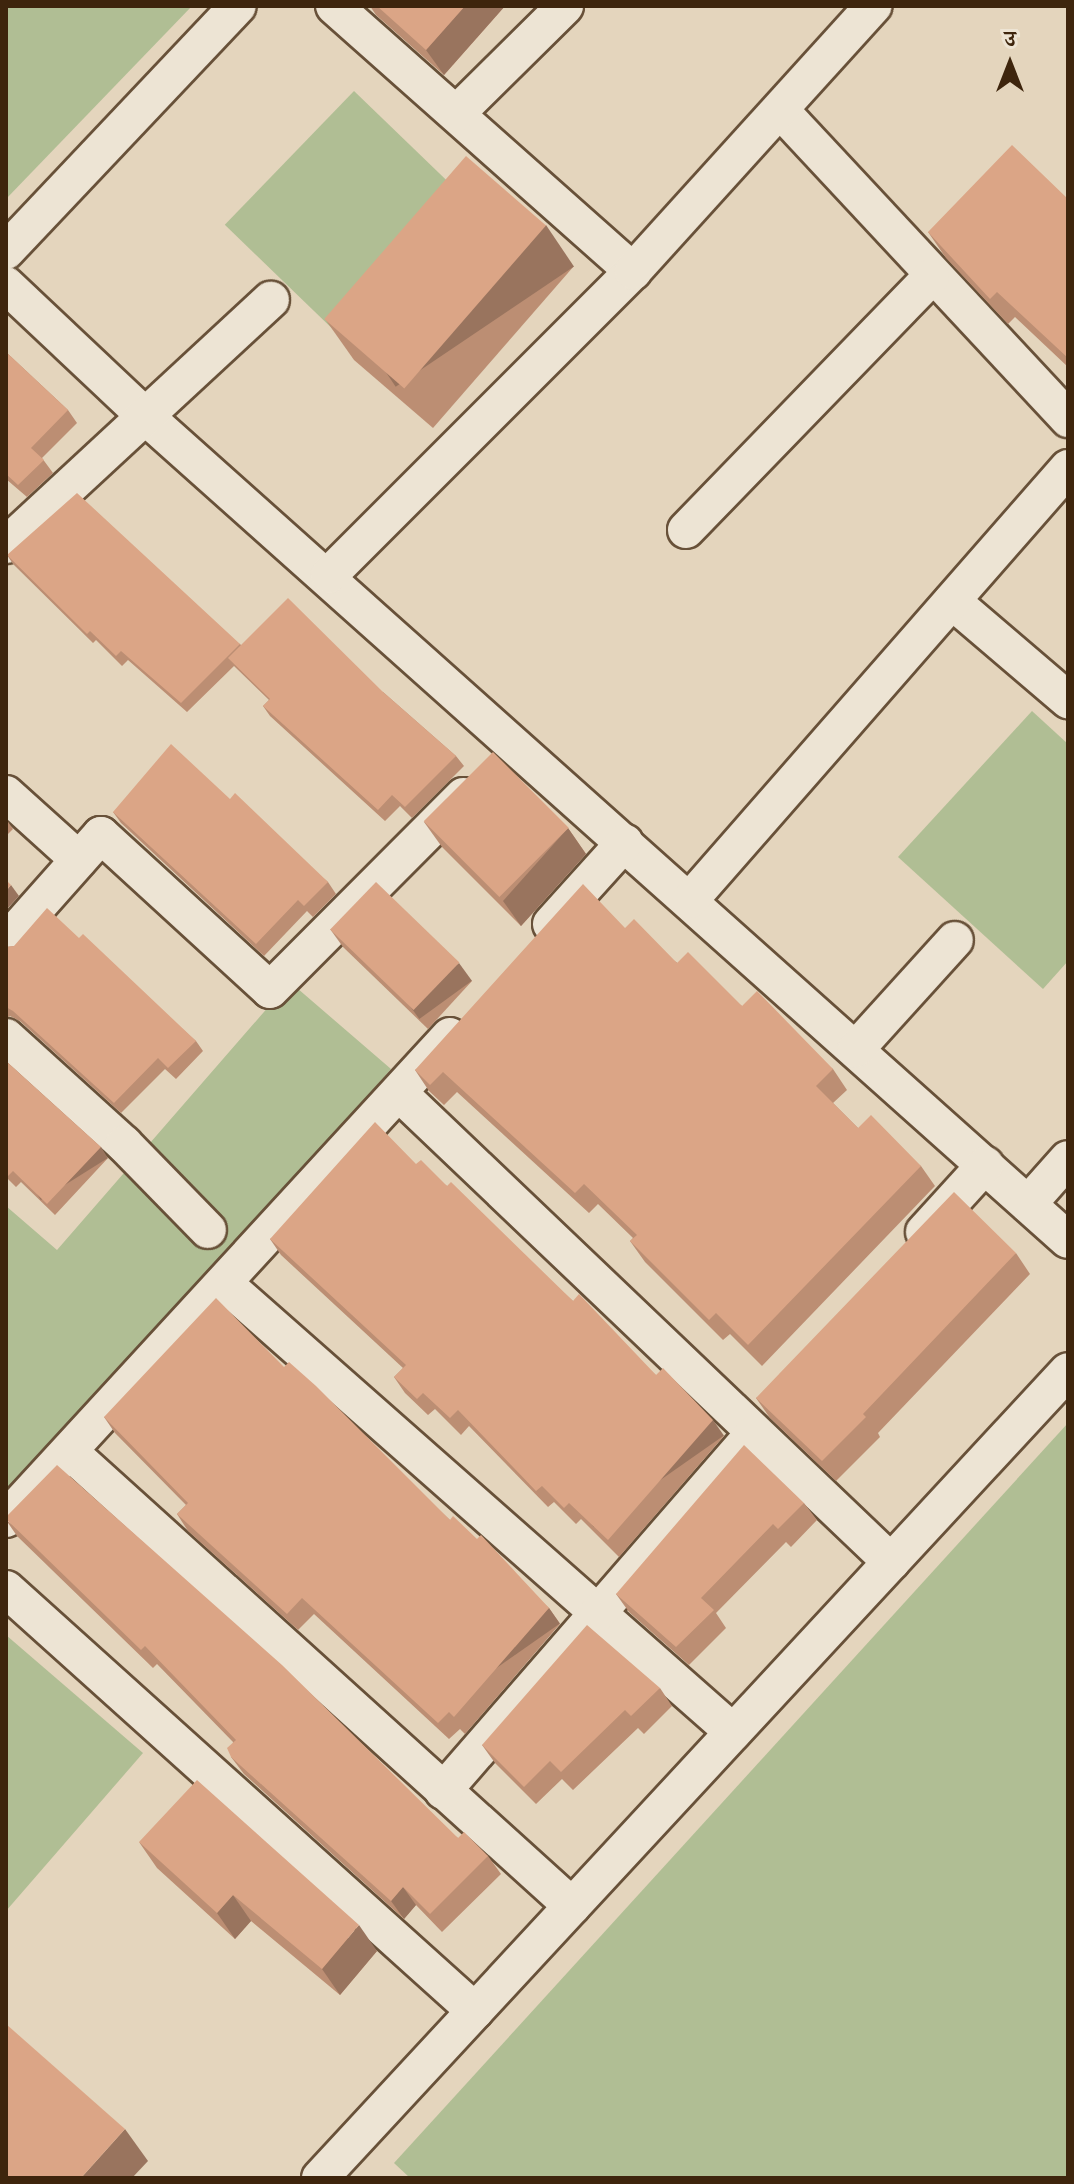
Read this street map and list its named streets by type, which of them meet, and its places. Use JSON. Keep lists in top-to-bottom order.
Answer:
{
  "north": "top"
}
